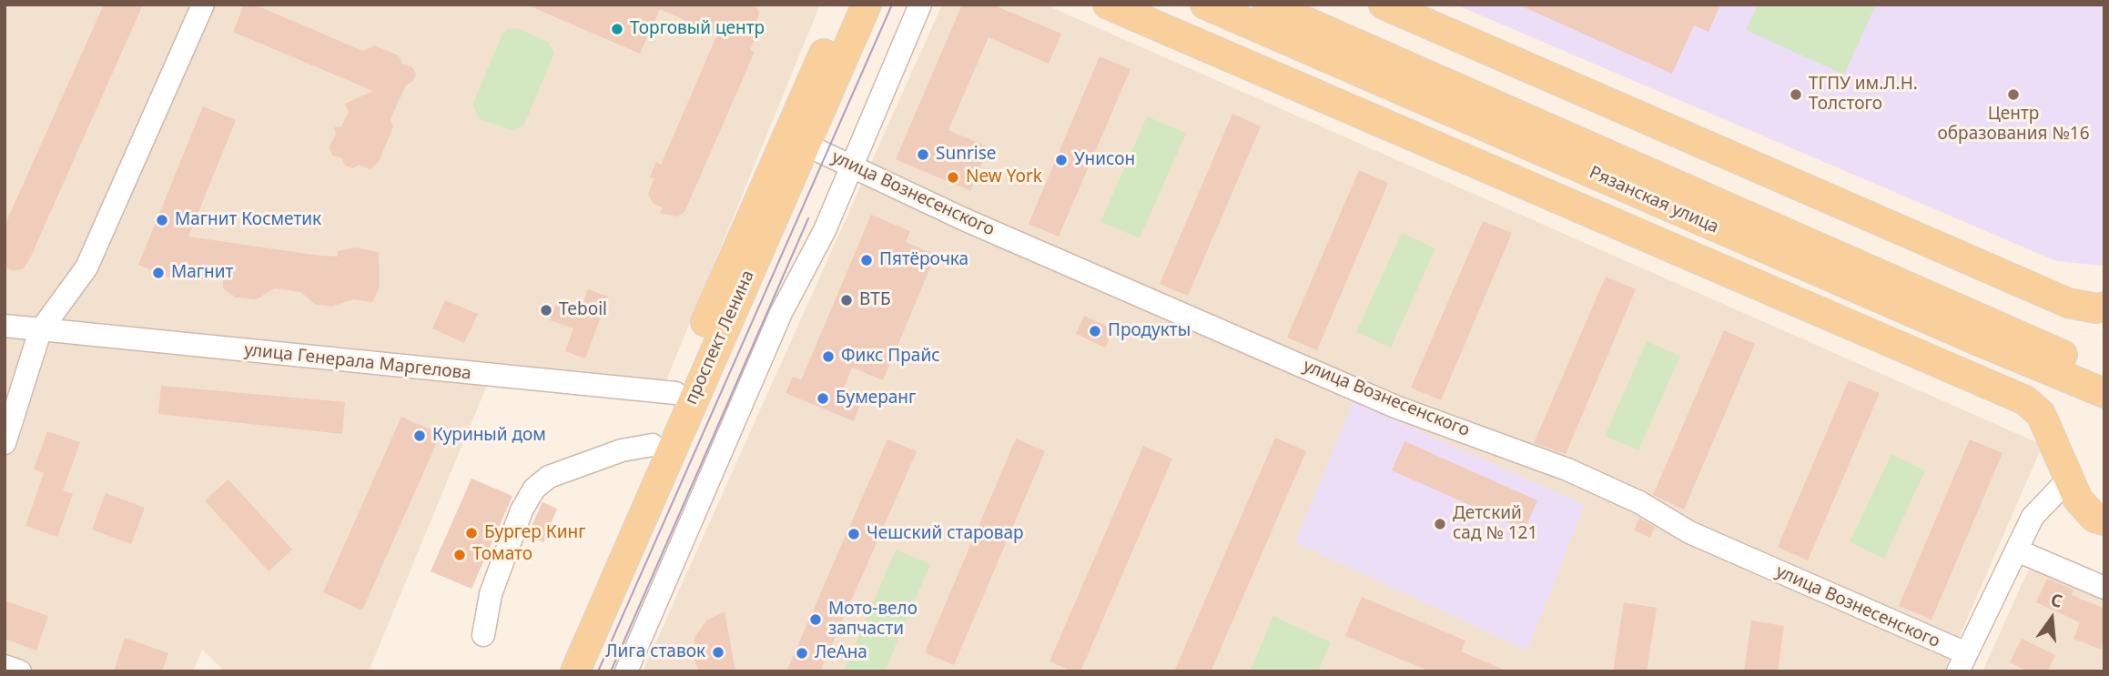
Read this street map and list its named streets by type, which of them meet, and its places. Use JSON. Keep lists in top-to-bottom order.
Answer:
{
  "streets": {
    "main road": ["Рязанская улица", "проспект Ленина"],
    "street": ["улица Вознесенского", "улица Генерала Маргелова"]
  },
  "crossings": [
    ["улица Вознесенского", "проспект Ленина"],
    ["проспект Ленина", "улица Генерала Маргелова"]
  ],
  "places": [
    "Торговый центр",
    "ТГПУ им.Л.Н. Толстого",
    "Центр образования №16",
    "Sunrise",
    "Унисон",
    "New York",
    "Магнит Косметик",
    "Пятёрочка",
    "Магнит",
    "ВТБ",
    "Teboil",
    "Продукты",
    "Фикс Прайс",
    "Бумеранг",
    "Куриный дом",
    "Детский сад № 121",
    "Бургер Кинг",
    "Чешский старовар",
    "Томато",
    "Мото-вело запчасти",
    "Лига ставок",
    "ЛеАна"
  ],
  "north": "top"
}
